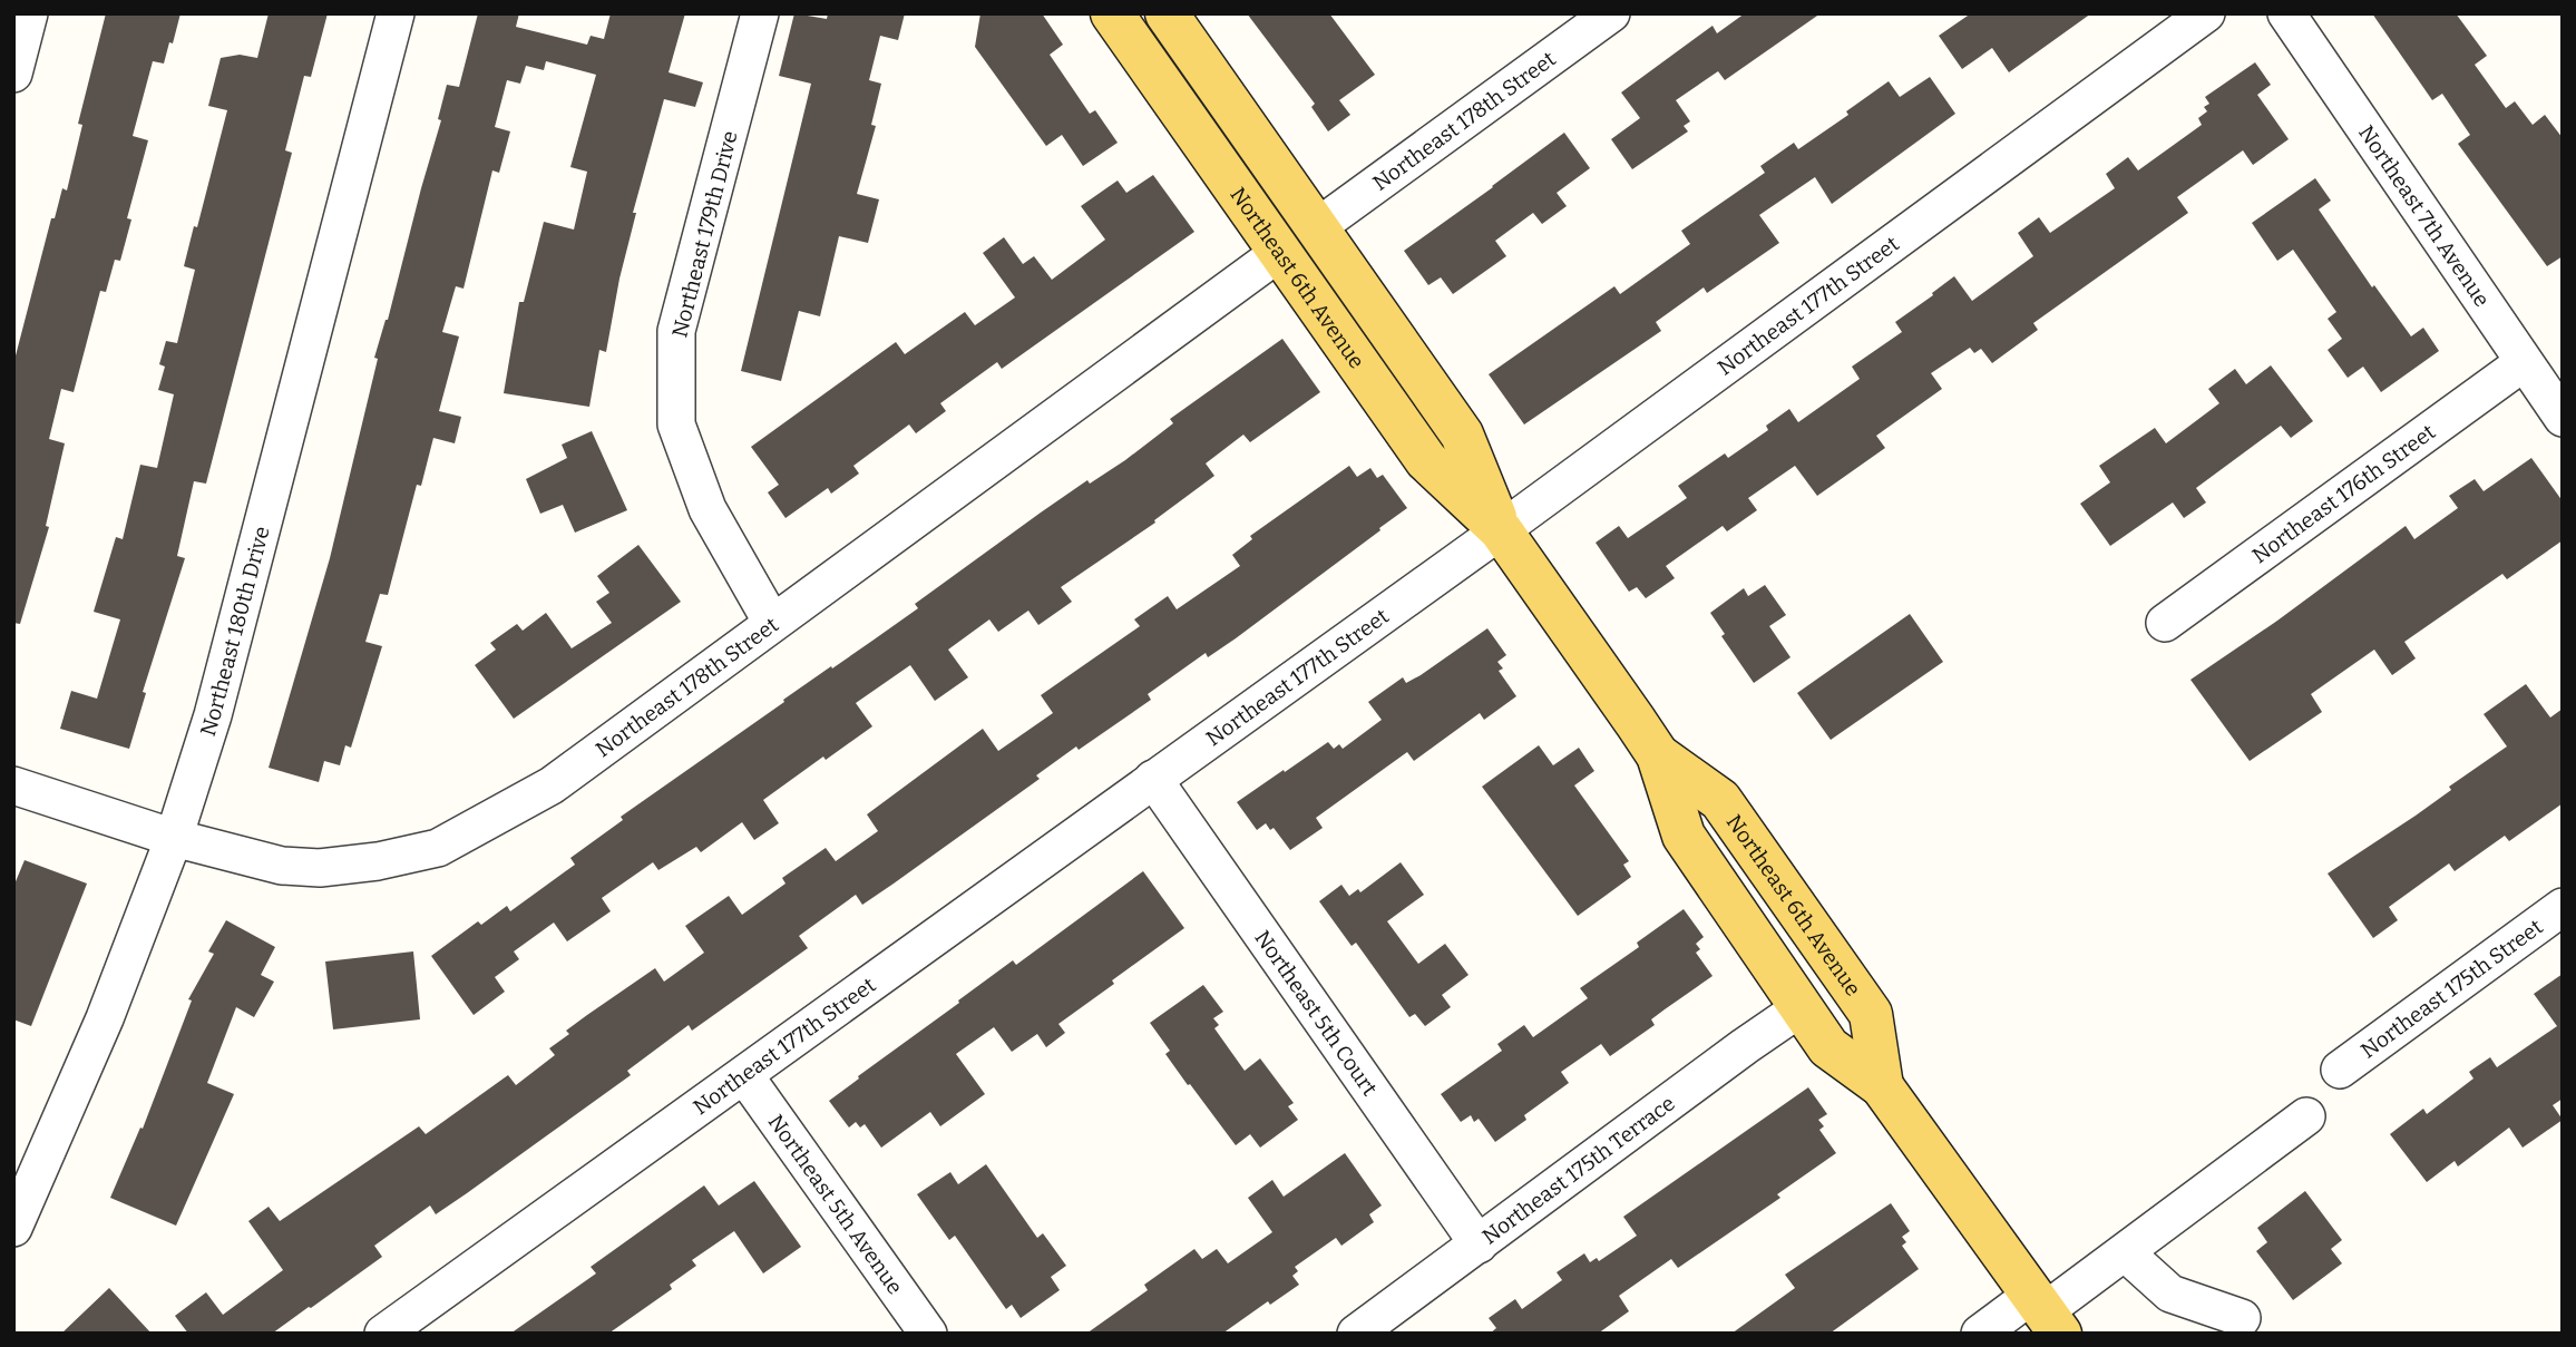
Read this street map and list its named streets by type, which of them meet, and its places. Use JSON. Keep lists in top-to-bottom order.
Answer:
{
  "streets": {
    "main road": ["Northeast 6th Avenue"],
    "street": [
      "Northeast 178th Street",
      "Northeast 7th Avenue",
      "Northeast 179th Drive",
      "Northeast 177th Street",
      "Northeast 176th Street",
      "Northeast 180th Drive",
      "Northeast 175th Street",
      "Northeast 5th Court",
      "Northeast 175th Terrace",
      "Northeast 5th Avenue"
    ]
  },
  "crossings": [
    ["Northeast 178th Street", "Northeast 179th Drive"],
    ["Northeast 178th Street", "Northeast 6th Avenue"],
    ["Northeast 178th Street", "Northeast 180th Drive"],
    ["Northeast 7th Avenue", "Northeast 176th Street"],
    ["Northeast 6th Avenue", "Northeast 177th Street"],
    ["Northeast 6th Avenue", "Northeast 175th Terrace"],
    ["Northeast 177th Street", "Northeast 5th Court"],
    ["Northeast 177th Street", "Northeast 5th Avenue"],
    ["Northeast 5th Court", "Northeast 175th Terrace"]
  ]
}
